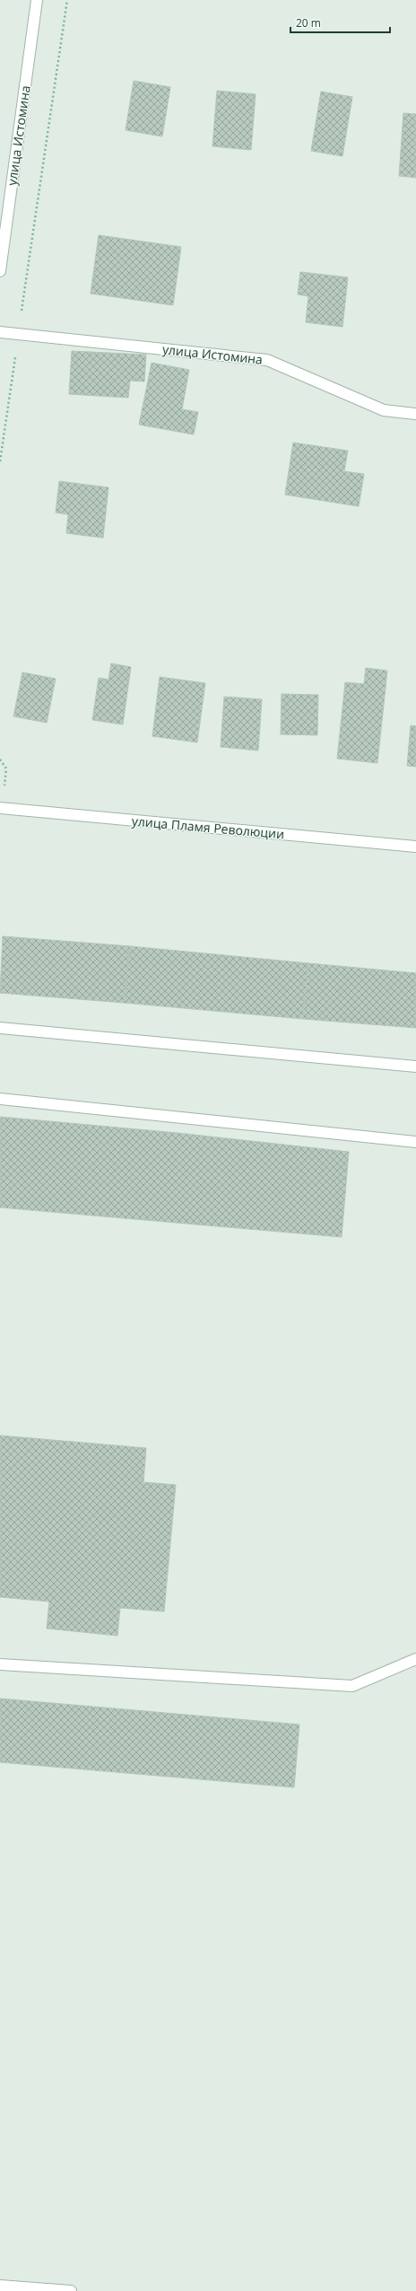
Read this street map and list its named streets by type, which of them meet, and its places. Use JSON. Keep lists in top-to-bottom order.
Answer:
{
  "streets": {
    "street": ["улица Истомина", "улица Пламя Революции"]
  },
  "scale_bar": "20 m"
}
